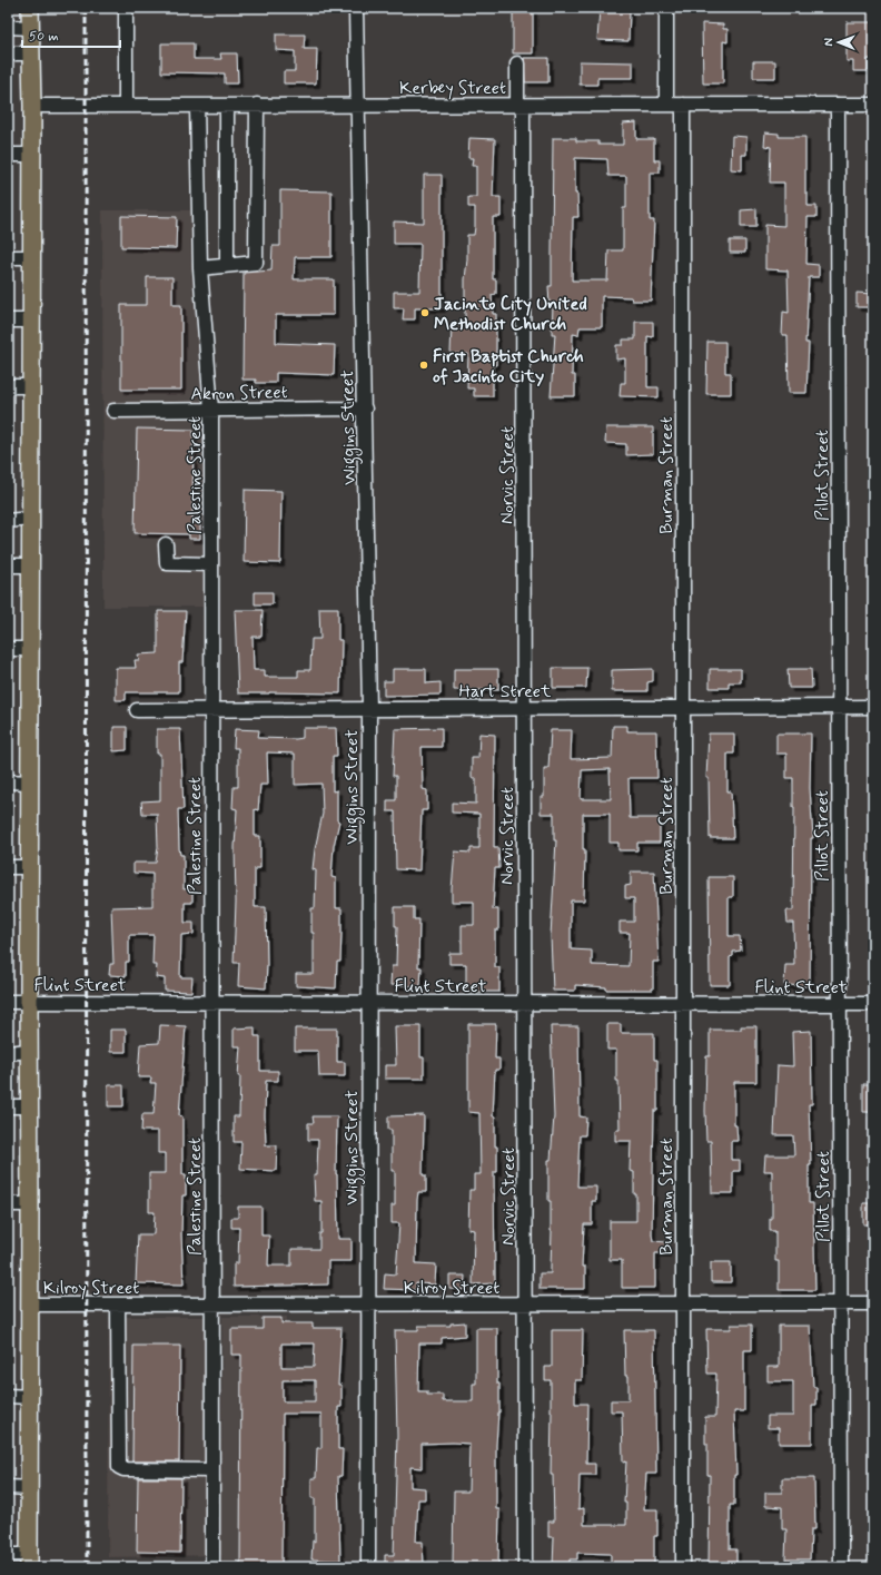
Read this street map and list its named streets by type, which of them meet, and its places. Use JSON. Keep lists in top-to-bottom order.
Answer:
{
  "streets": {
    "street": [
      "Kerbey Street",
      "Akron Street",
      "Wiggins Street",
      "Palestine Street",
      "Norvic Street",
      "Burman Street",
      "Pillot Street",
      "Hart Street",
      "Flint Street",
      "Kilroy Street"
    ]
  },
  "crossings": [
    ["Kerbey Street", "Wiggins Street"],
    ["Kerbey Street", "Palestine Street"],
    ["Kerbey Street", "Norvic Street"],
    ["Kerbey Street", "Burman Street"],
    ["Kerbey Street", "Pillot Street"],
    ["Akron Street", "Wiggins Street"],
    ["Akron Street", "Palestine Street"],
    ["Wiggins Street", "Hart Street"],
    ["Wiggins Street", "Flint Street"],
    ["Wiggins Street", "Kilroy Street"],
    ["Palestine Street", "Hart Street"],
    ["Palestine Street", "Flint Street"],
    ["Palestine Street", "Kilroy Street"],
    ["Norvic Street", "Hart Street"],
    ["Norvic Street", "Flint Street"],
    ["Norvic Street", "Kilroy Street"],
    ["Burman Street", "Hart Street"],
    ["Burman Street", "Flint Street"],
    ["Burman Street", "Kilroy Street"],
    ["Pillot Street", "Hart Street"],
    ["Pillot Street", "Flint Street"],
    ["Pillot Street", "Kilroy Street"]
  ],
  "places": ["Jacinto City United Methodist Church", "First Baptist Church of Jacinto City"],
  "scale_bar": "50 m",
  "north": "left"
}
